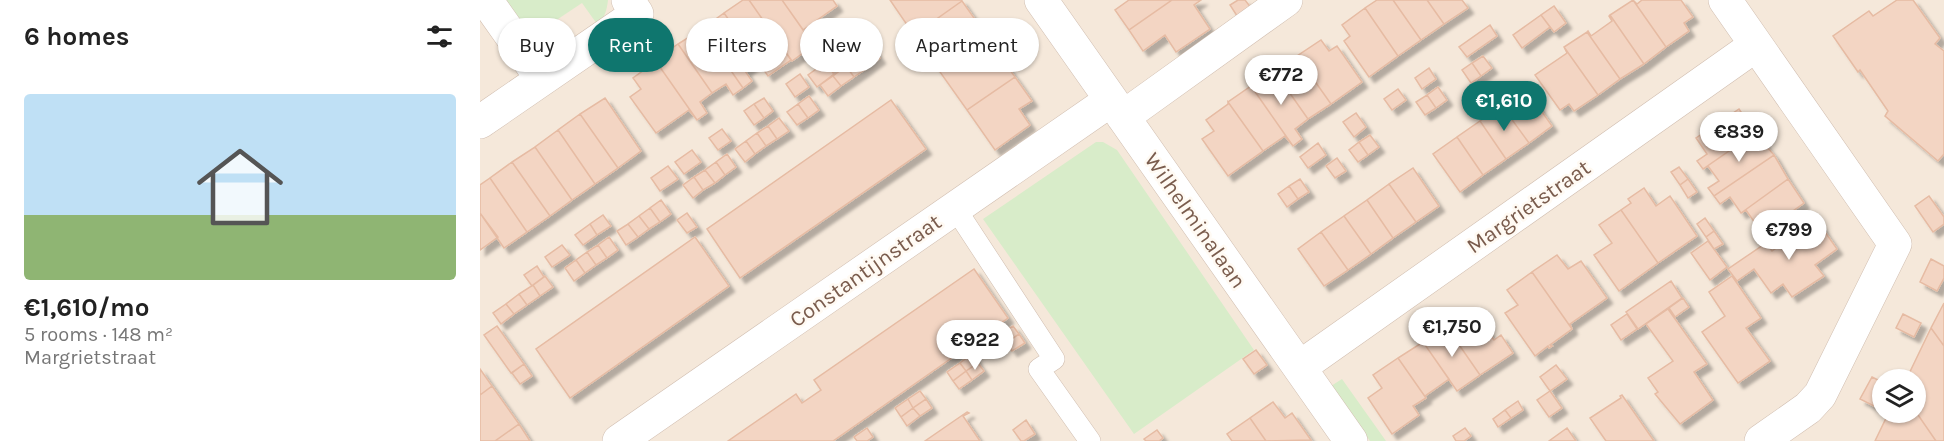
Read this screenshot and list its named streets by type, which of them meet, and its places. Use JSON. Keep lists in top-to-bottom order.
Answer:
{
  "streets": {
    "street": ["Margrietstraat", "Wilhelminalaan", "Constantijnstraat"]
  },
  "crossings": [
    ["Margrietstraat", "Wilhelminalaan"],
    ["Wilhelminalaan", "Constantijnstraat"]
  ],
  "page": {
    "heading": "6 homes",
    "chip": [
      "Buy",
      "Rent",
      "Filters",
      "New",
      "Apartment"
    ],
    "price": [
      "€772",
      "€1,610",
      "€839",
      "€799",
      "€1,750",
      "€922"
    ],
    "list": [
      {
        "name": "€1,610/mo",
        "note": "5 rooms · 148 m² · Margrietstraat"
      }
    ]
  }
}
